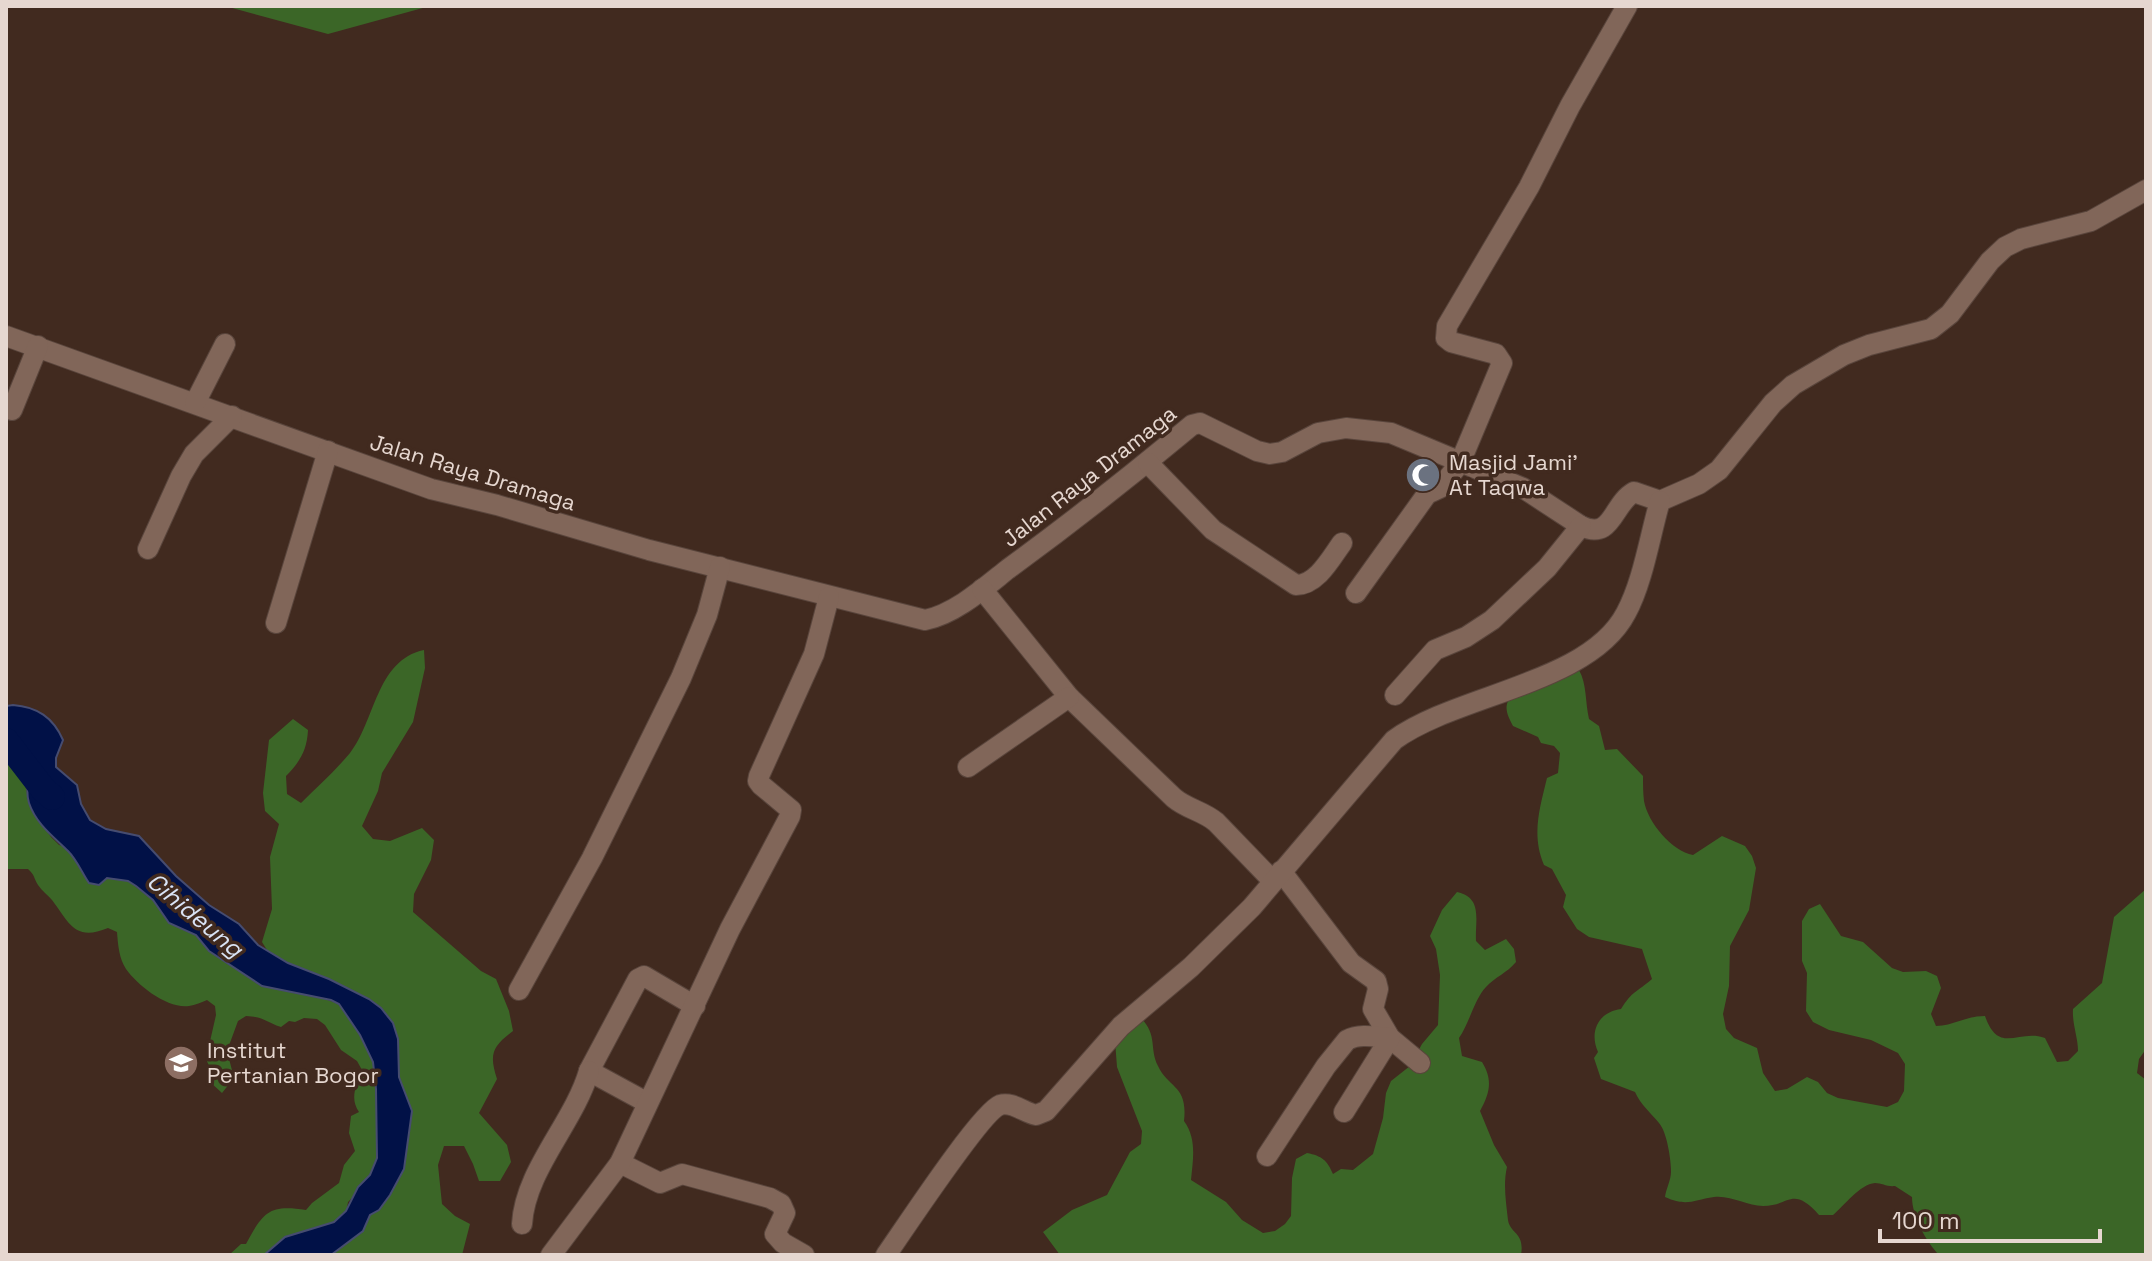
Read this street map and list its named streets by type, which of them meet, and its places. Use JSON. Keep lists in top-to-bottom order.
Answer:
{
  "streets": {
    "street": ["Jalan Raya Dramaga"]
  },
  "water": ["Cihideung"],
  "places": {
    "mosque": ["Masjid Jami' At Taqwa"],
    "school or university": ["Institut Pertanian Bogor"]
  },
  "scale_bar": "100 m"
}
